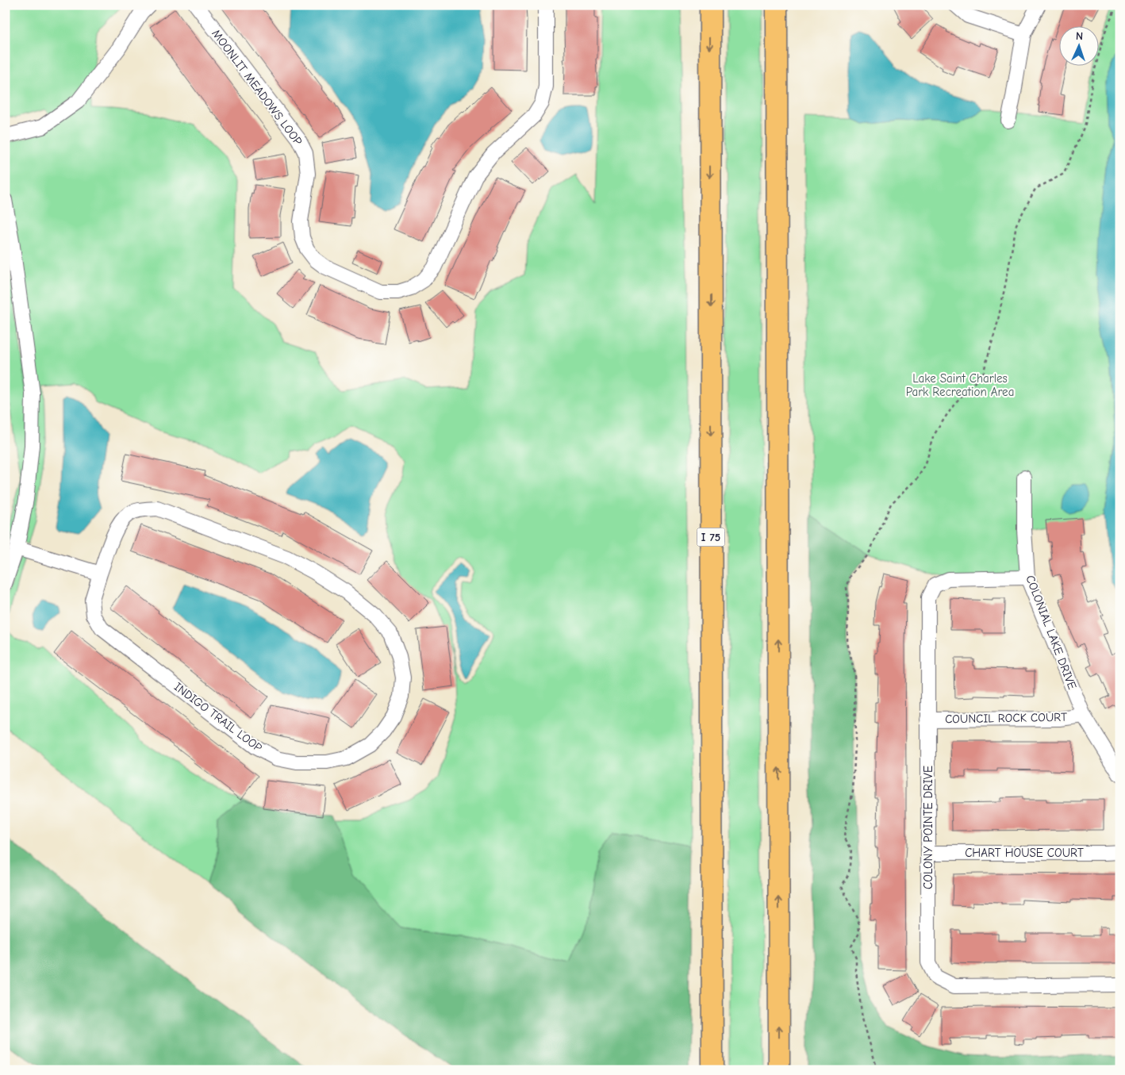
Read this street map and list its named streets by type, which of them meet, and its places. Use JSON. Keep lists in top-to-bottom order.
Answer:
{
  "streets": {
    "highway": ["I 75"],
    "street": [
      "MOONLIT MEADOWS LOOP",
      "COLONIAL LAKE DRIVE",
      "INDIGO TRAIL LOOP",
      "COUNCIL ROCK COURT",
      "COLONY POINTE DRIVE",
      "CHART HOUSE COURT"
    ]
  },
  "crossings": [
    ["COLONIAL LAKE DRIVE", "COUNCIL ROCK COURT"],
    ["COLONIAL LAKE DRIVE", "COLONY POINTE DRIVE"],
    ["COUNCIL ROCK COURT", "COLONY POINTE DRIVE"],
    ["COLONY POINTE DRIVE", "CHART HOUSE COURT"]
  ],
  "parks": ["Lake Saint Charles Park Recreation Area"],
  "north": "top"
}
